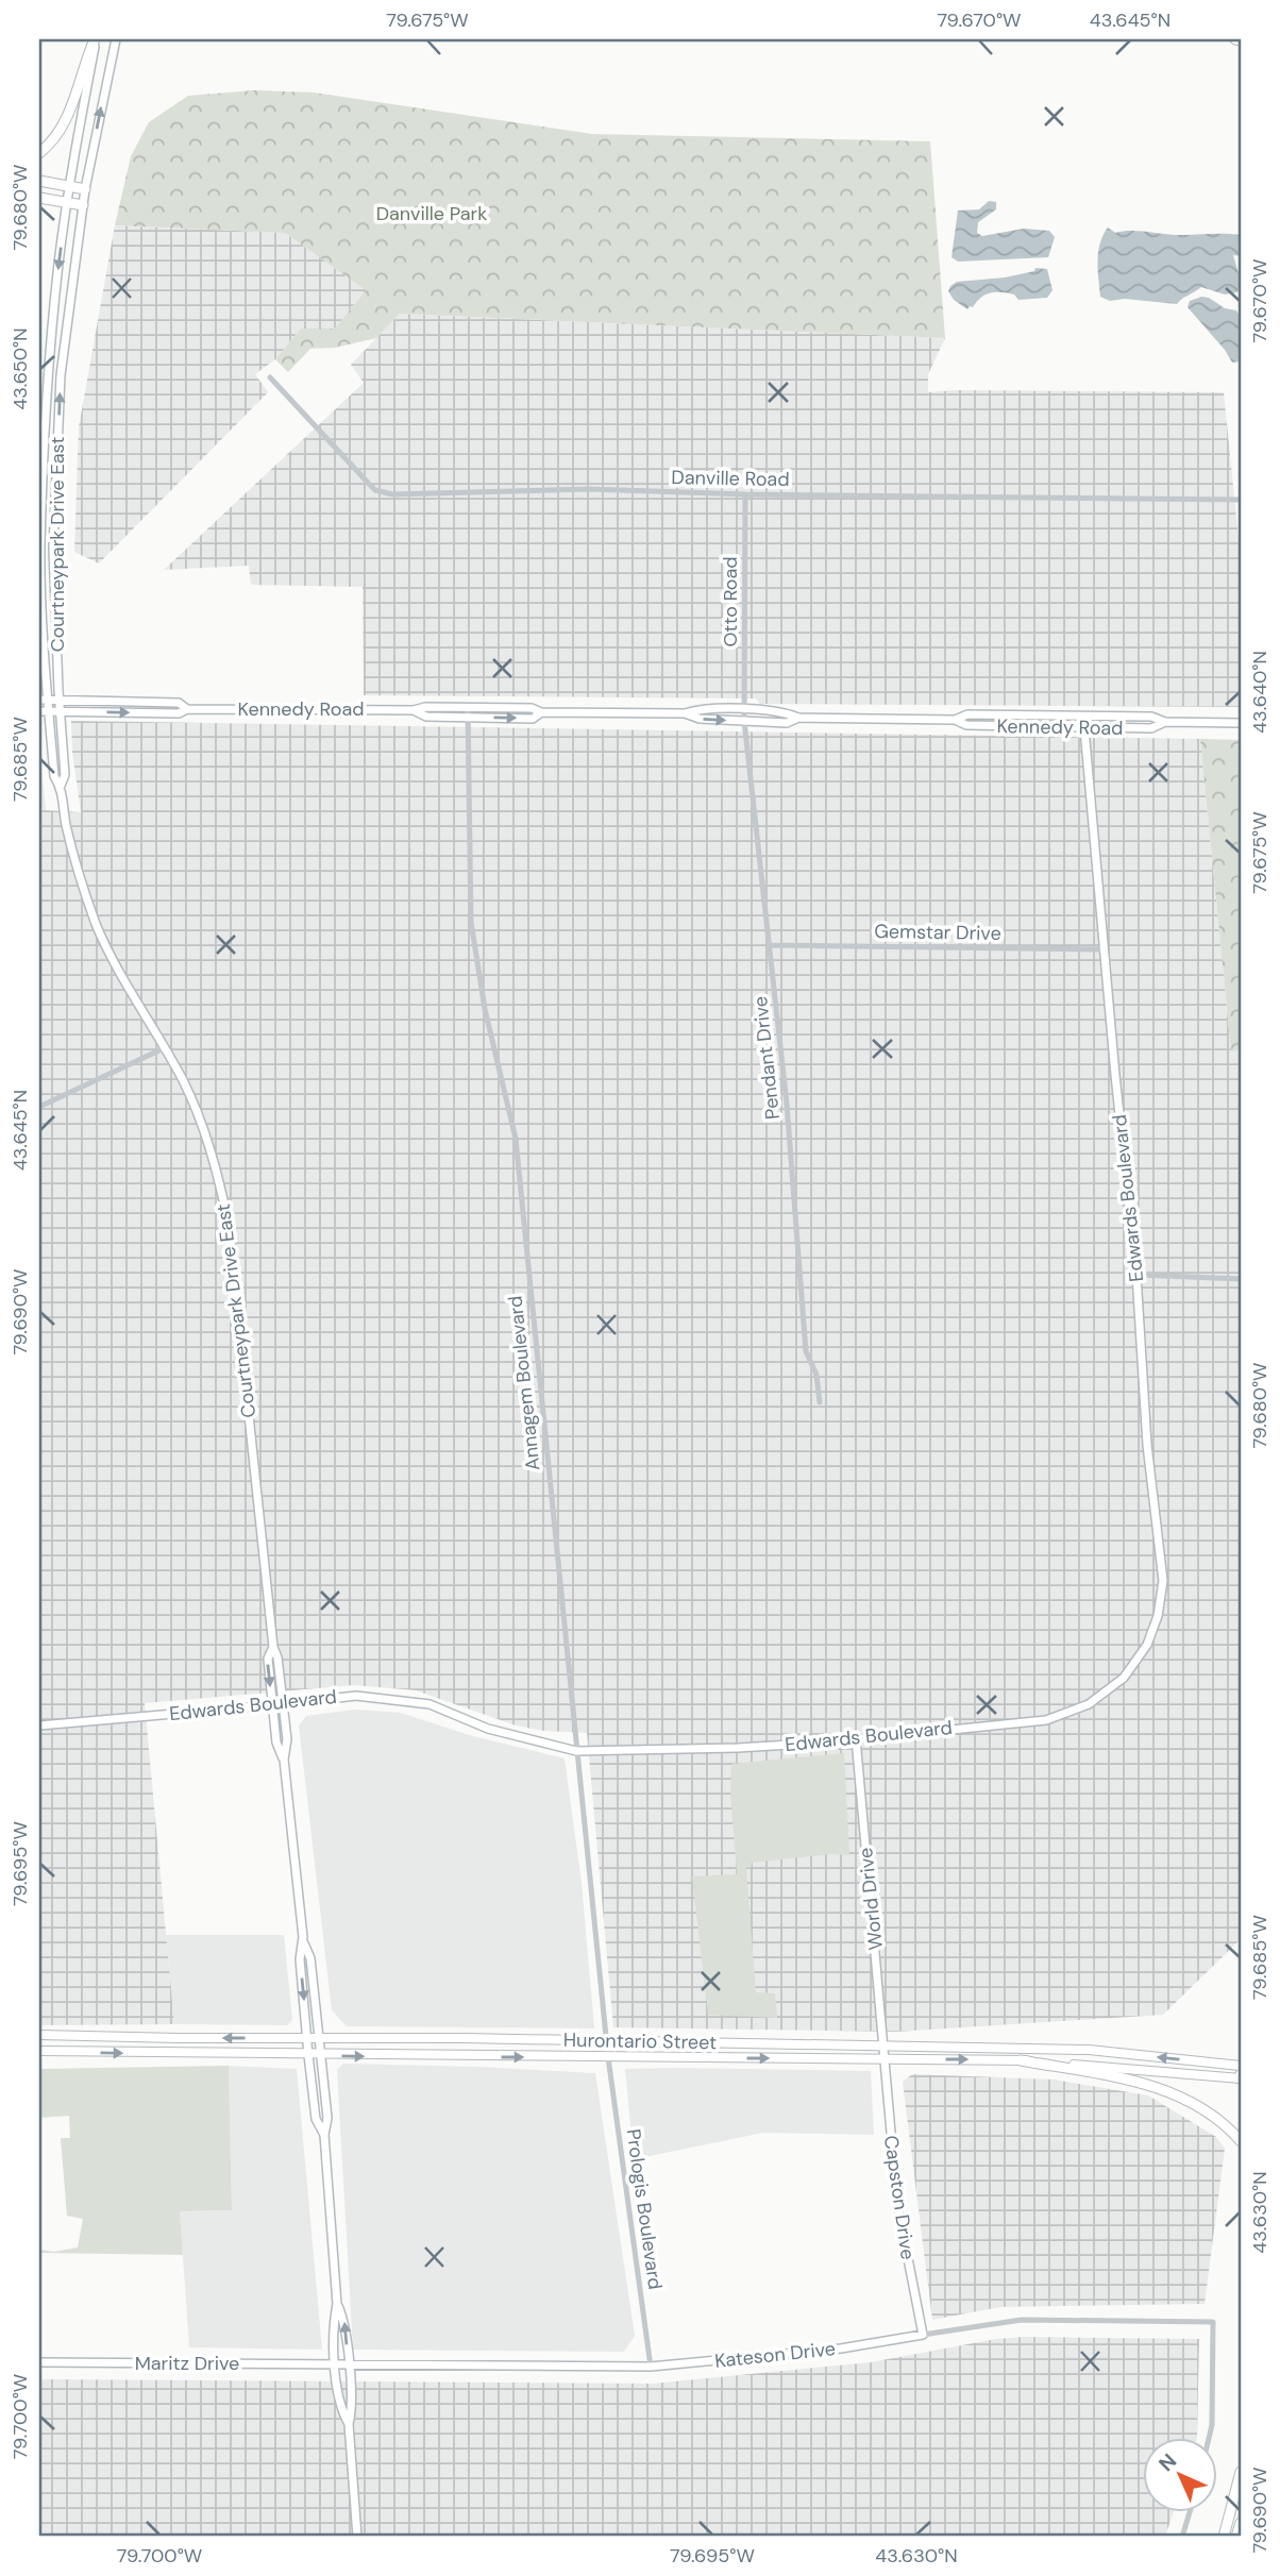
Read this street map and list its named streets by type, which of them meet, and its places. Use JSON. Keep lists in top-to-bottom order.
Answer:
{
  "streets": {
    "main road": [
      "Courtneypark Drive East",
      "Kennedy Road",
      "Edwards Boulevard",
      "World Drive",
      "Hurontario Street",
      "Capston Drive",
      "Kateson Drive",
      "Maritz Drive"
    ],
    "street": [
      "Danville Road",
      "Otto Road",
      "Gemstar Drive",
      "Pendant Drive",
      "Annagem Boulevard",
      "Prologis Boulevard"
    ]
  },
  "crossings": [
    ["Danville Road", "Otto Road"],
    ["Courtneypark Drive East", "Kennedy Road"],
    ["Courtneypark Drive East", "Edwards Boulevard"],
    ["Courtneypark Drive East", "Hurontario Street"],
    ["Otto Road", "Kennedy Road"],
    ["Otto Road", "Pendant Drive"],
    ["Kennedy Road", "Pendant Drive"],
    ["Kennedy Road", "Edwards Boulevard"],
    ["Kennedy Road", "Annagem Boulevard"],
    ["Gemstar Drive", "Pendant Drive"],
    ["Gemstar Drive", "Edwards Boulevard"],
    ["Edwards Boulevard", "Annagem Boulevard"],
    ["Edwards Boulevard", "World Drive"],
    ["Annagem Boulevard", "Hurontario Street"],
    ["Annagem Boulevard", "Prologis Boulevard"],
    ["World Drive", "Hurontario Street"],
    ["World Drive", "Capston Drive"],
    ["Hurontario Street", "Capston Drive"],
    ["Hurontario Street", "Prologis Boulevard"],
    ["Capston Drive", "Kateson Drive"],
    ["Prologis Boulevard", "Kateson Drive"],
    ["Kateson Drive", "Maritz Drive"]
  ],
  "parks": ["Danville Park"],
  "north": "top left",
  "coordinates": [
    "79.675°W",
    "79.670°W",
    "43.645°N",
    "79.680°W",
    "43.650°N",
    "43.640°N",
    "79.685°W",
    "79.690°W",
    "79.695°W",
    "43.630°N",
    "79.700°W"
  ]
}
